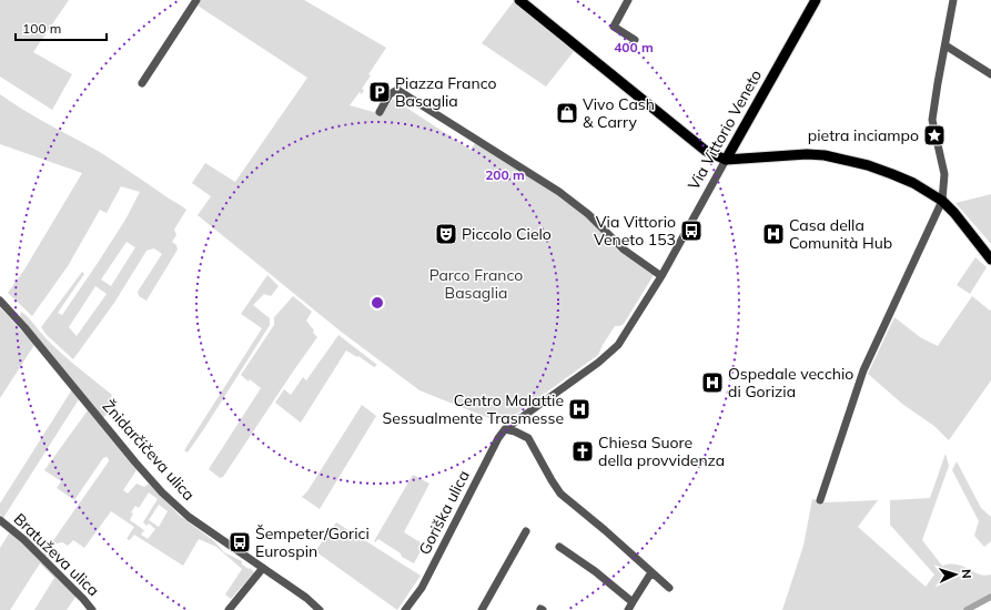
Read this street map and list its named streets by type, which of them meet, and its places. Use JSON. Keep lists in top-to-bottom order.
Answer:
{
  "streets": {
    "main road": ["Via Vittorio Veneto"],
    "street": ["Žnidarčičeva ulica", "Goriška ulica", "Bratuževa ulica"]
  },
  "crossings": [
    ["Via Vittorio Veneto", "Goriška ulica"]
  ],
  "parks": ["Parco Franco Basaglia"],
  "places": {
    "parking": ["Piazza Franco Basaglia"],
    "shop": ["Vivo Cash & Carry"],
    "place": ["pietra inciampo"],
    "bus stop": ["Via Vittorio Veneto 153", "Šempeter/Gorici Eurospin"],
    "theatre": ["Piccolo Cielo"],
    "hospital": ["Casa della Comunità Hub", "Ospedale vecchio di Gorizia", "Centro Malattie Sessualmente Trasmesse"],
    "church": ["Chiesa Suore della provvidenza"]
  },
  "scale_bar": "100 m",
  "north": "right",
  "rings": ["400 m", "200 m"]
}
